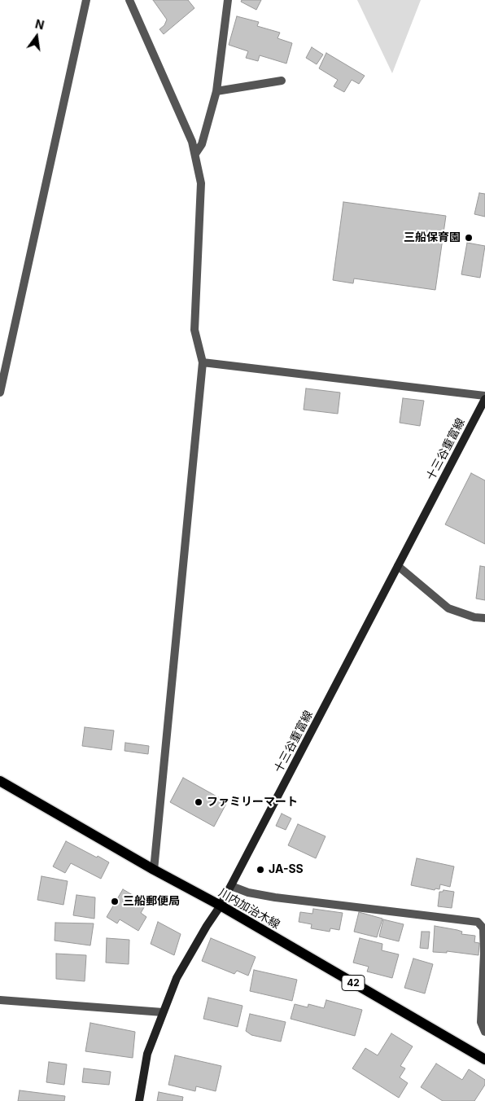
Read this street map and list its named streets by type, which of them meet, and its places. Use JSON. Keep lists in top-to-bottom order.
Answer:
{
  "streets": {
    "main road": ["十三谷重富線", "川内加治木線", "42"]
  },
  "crossings": [
    ["十三谷重富線", "川内加治木線"]
  ],
  "places": [
    "三船保育園",
    "ファミリーマート",
    "JA-SS",
    "三船郵便局"
  ],
  "north": "top"
}
